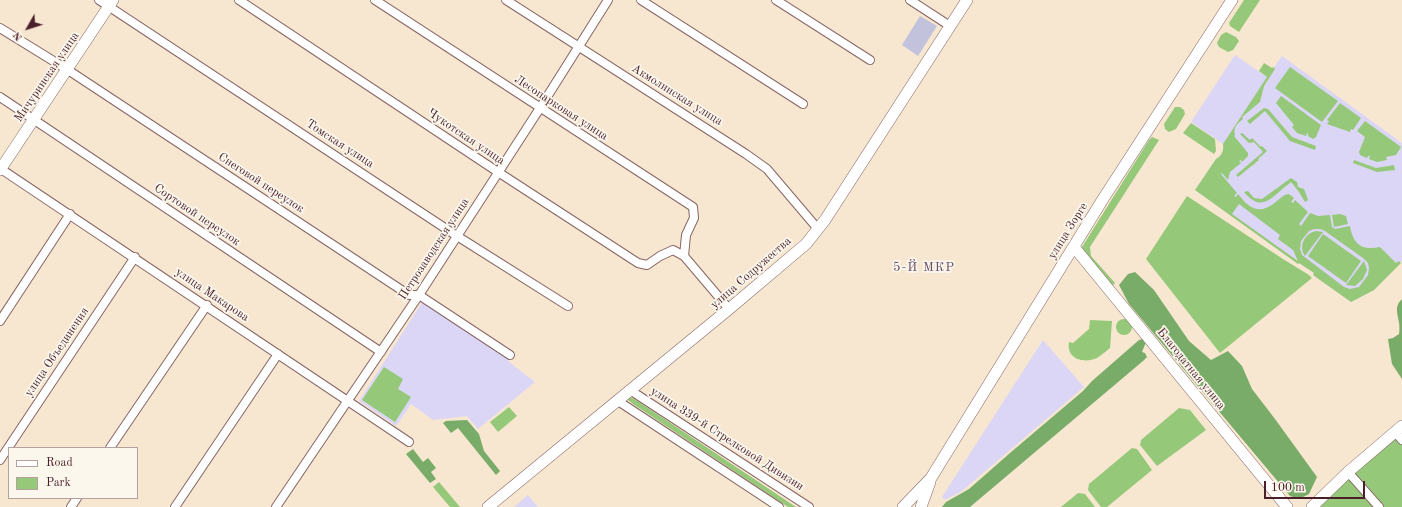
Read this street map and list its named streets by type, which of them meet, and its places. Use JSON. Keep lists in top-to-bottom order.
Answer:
{
  "streets": {
    "street": [
      "Мичуринская улица",
      "Акмолинская улица",
      "Лесопарковая улица",
      "Чукотская улица",
      "Томская улица",
      "Снеговой переулок",
      "Сортовой переулок",
      "улица Зорге",
      "Петрозаводская улица",
      "улица Содружества",
      "улица Макарова",
      "улица Объединения",
      "Благодатная улица",
      "улица 339-й Стрелковой Дивизии"
    ]
  },
  "crossings": [
    ["Мичуринская улица", "Томская улица"],
    ["Мичуринская улица", "Снеговой переулок"],
    ["Мичуринская улица", "Сортовой переулок"],
    ["Мичуринская улица", "улица Макарова"],
    ["Акмолинская улица", "Петрозаводская улица"],
    ["Акмолинская улица", "улица Содружества"],
    ["Лесопарковая улица", "Чукотская улица"],
    ["Лесопарковая улица", "Петрозаводская улица"],
    ["Чукотская улица", "Петрозаводская улица"],
    ["Томская улица", "Петрозаводская улица"],
    ["Снеговой переулок", "Петрозаводская улица"],
    ["Сортовой переулок", "Петрозаводская улица"],
    ["улица Зорге", "Благодатная улица"],
    ["Петрозаводская улица", "улица Макарова"],
    ["улица Содружества", "улица 339-й Стрелковой Дивизии"],
    ["улица Макарова", "улица Объединения"]
  ],
  "districts": ["5-Й МКР"],
  "legend": ["Road", "Park"],
  "scale_bar": "100 m",
  "north": "bottom left"
}
